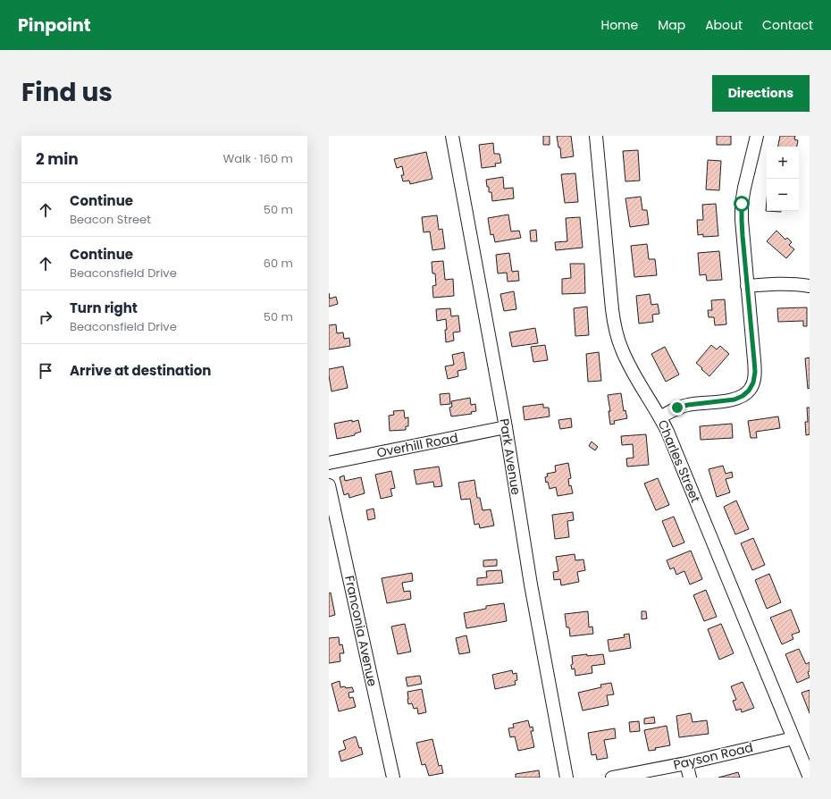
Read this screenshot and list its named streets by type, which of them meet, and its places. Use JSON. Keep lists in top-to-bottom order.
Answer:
{
  "streets": {
    "street": [
      "Overhill Road",
      "Park Avenue",
      "Charles Street",
      "Franconia Avenue",
      "Payson Road"
    ]
  },
  "crossings": [
    ["Overhill Road", "Park Avenue"],
    ["Charles Street", "Payson Road"]
  ],
  "page": {
    "header": "Pinpoint",
    "nav": [
      "Home",
      "Map",
      "About",
      "Contact"
    ],
    "title": "Find us",
    "buttons": "Directions",
    "heading": ["2 min", "Walk · 160 m"],
    "map_buttons": ["+", "−"],
    "list": [
      ["Continue", "Beacon Street", "50 m"],
      ["Continue", "Beaconsfield Drive", "60 m"],
      ["Turn right", "Beaconsfield Drive", "50 m"],
      "Arrive at destination"
    ]
  }
}
